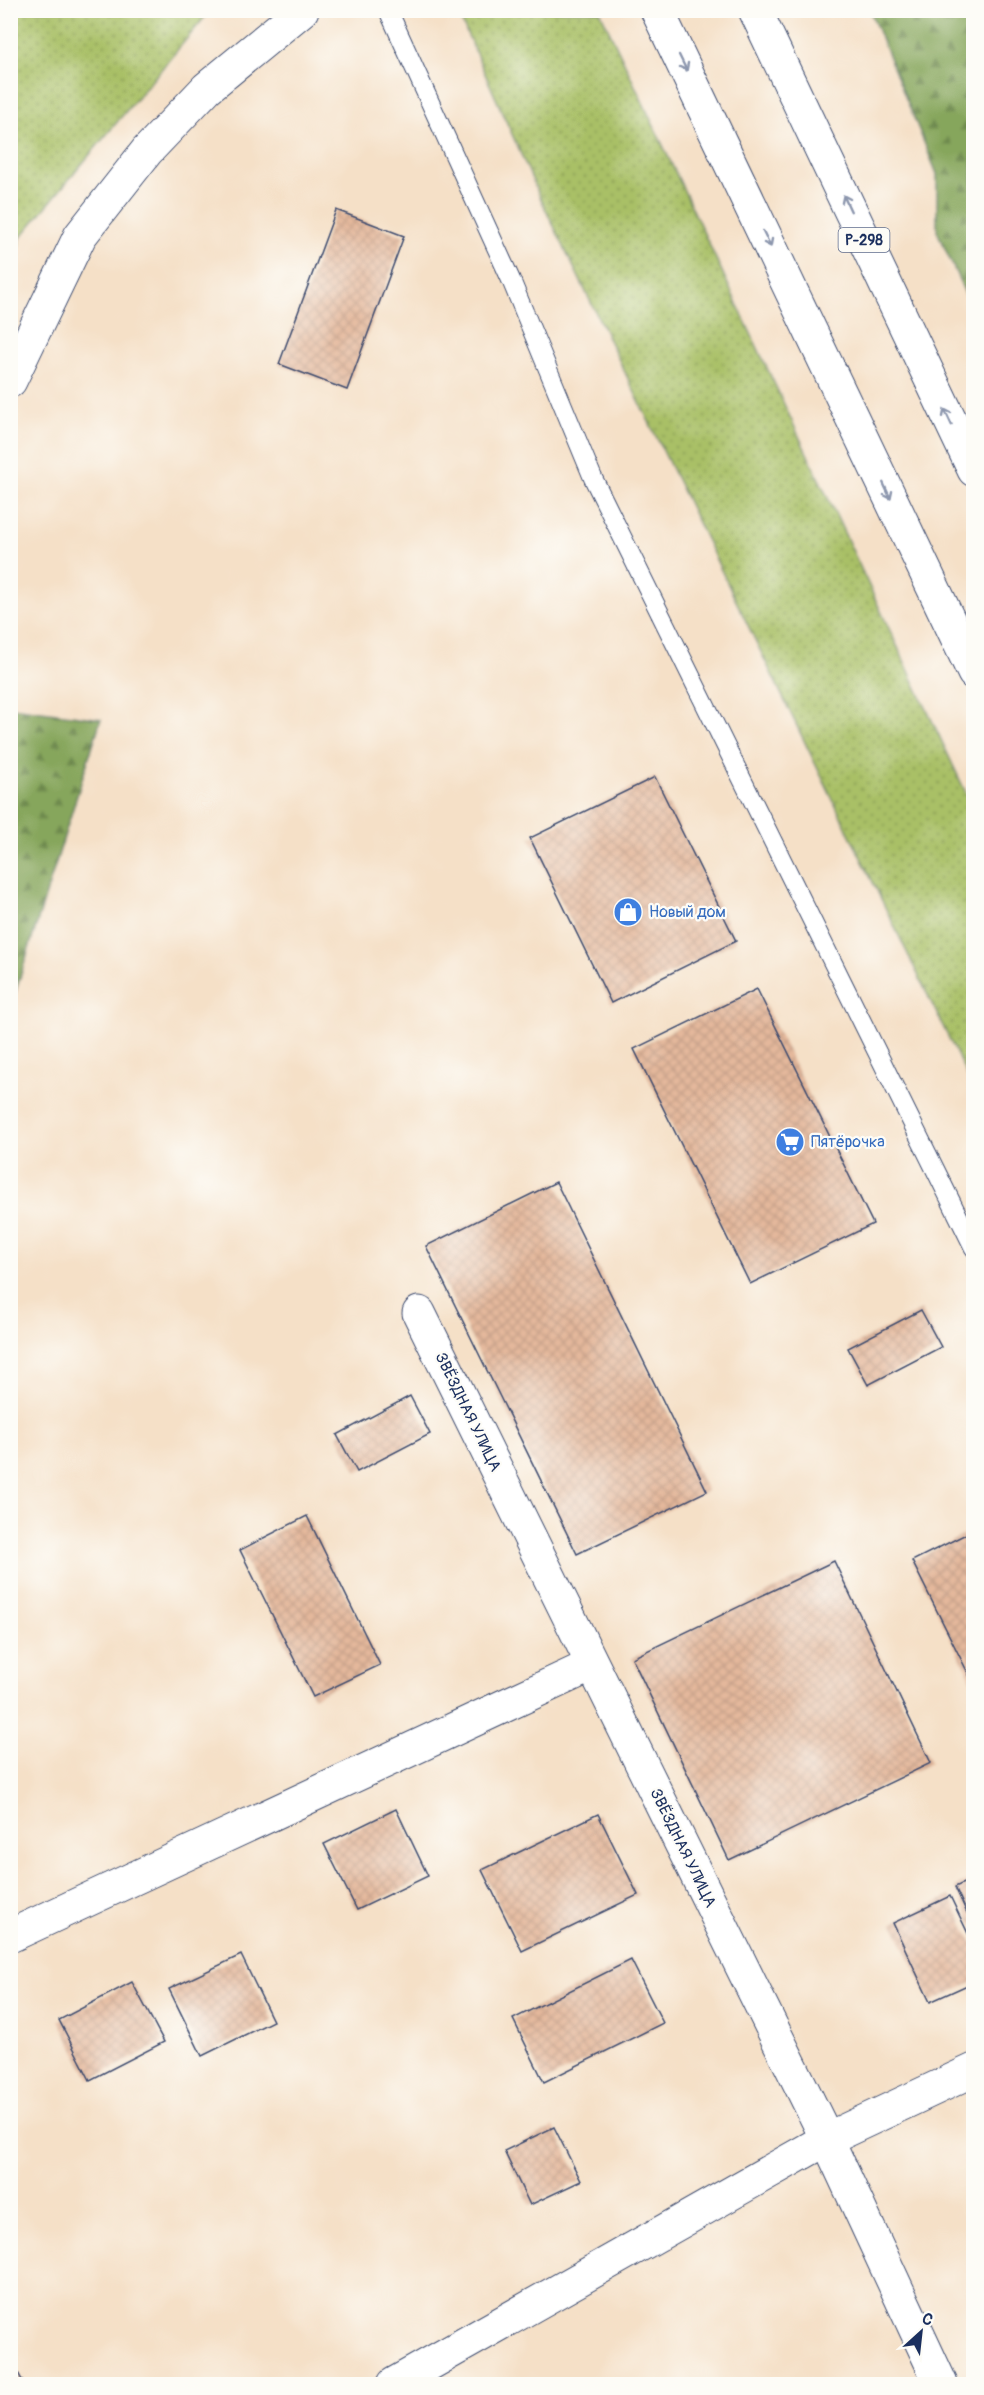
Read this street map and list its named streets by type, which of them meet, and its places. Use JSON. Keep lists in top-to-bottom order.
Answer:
{
  "streets": {
    "main road": ["Р-298", "ЗВЁЗДНАЯ УЛИЦА"]
  },
  "places": {
    "shop": ["Новый дом"],
    "supermarket": ["Пятёрочка"]
  },
  "north": "top right"
}
